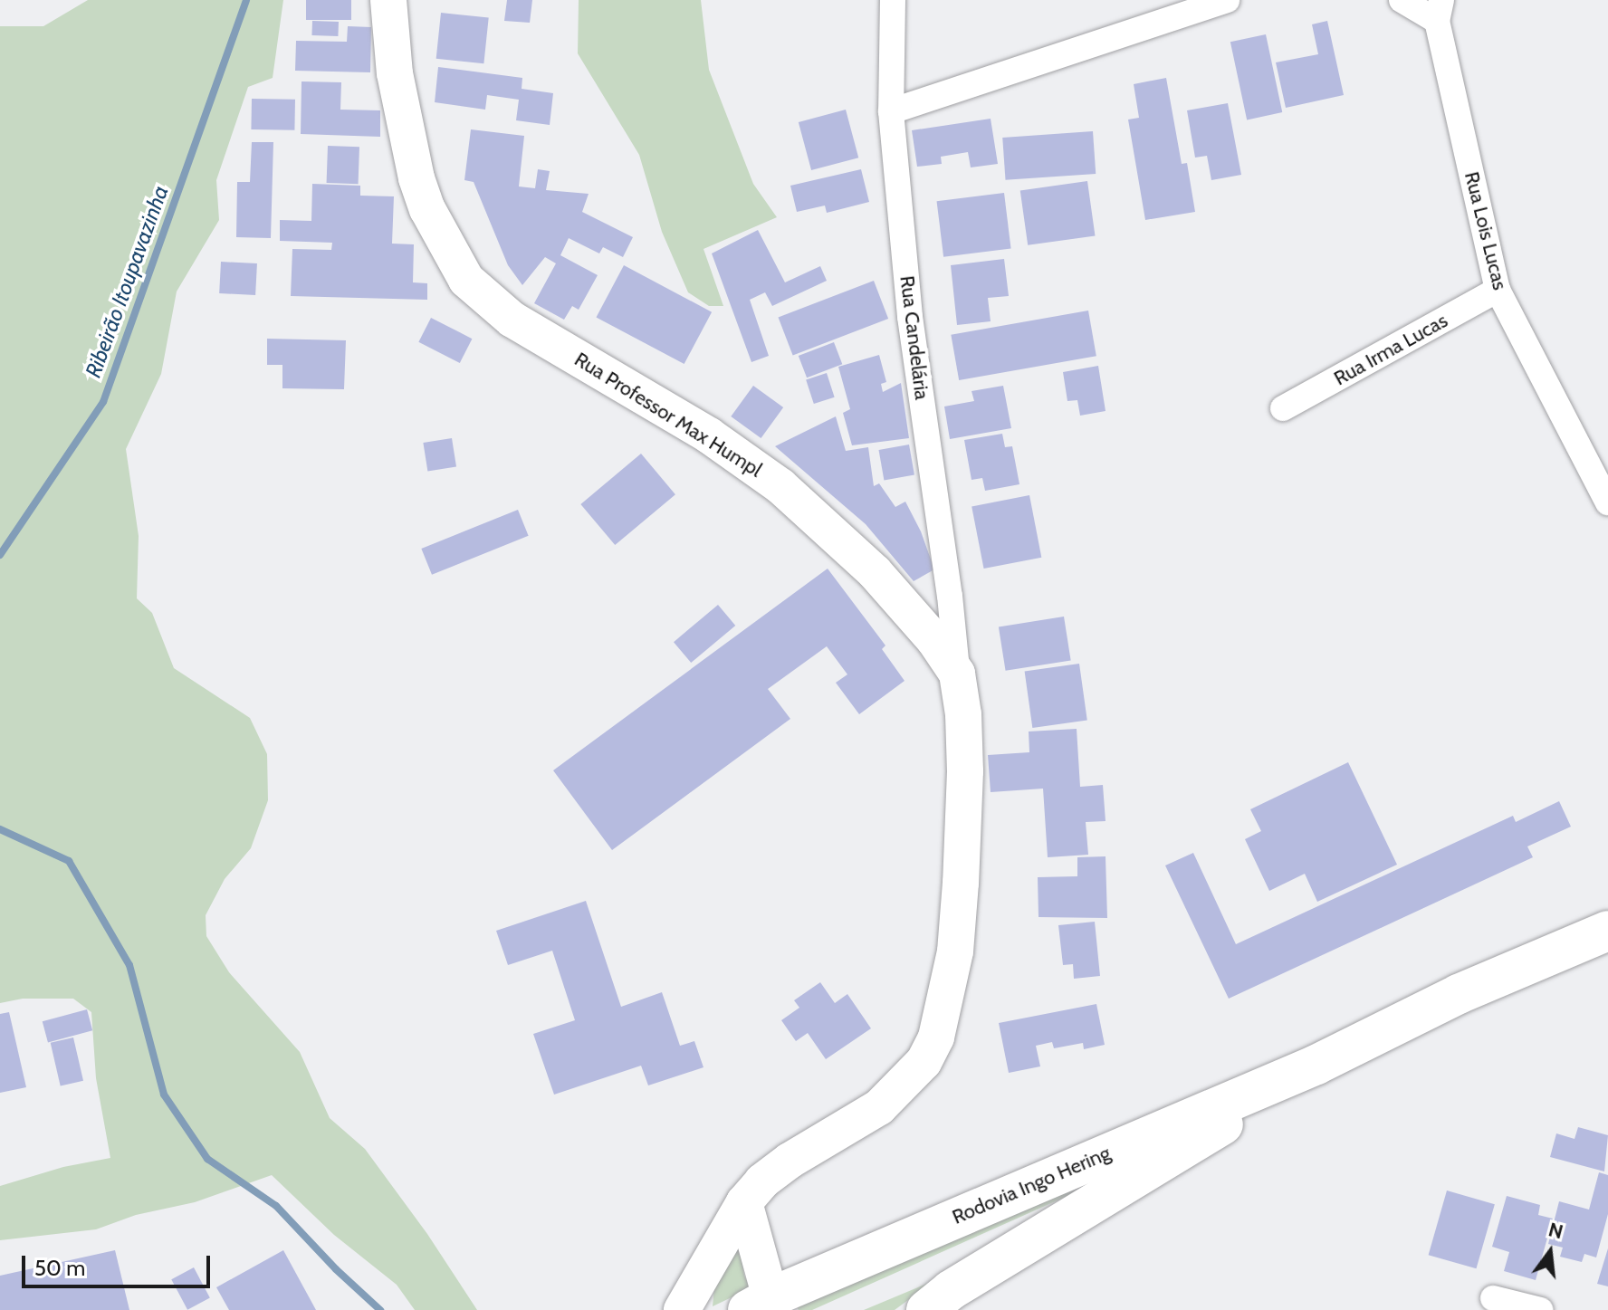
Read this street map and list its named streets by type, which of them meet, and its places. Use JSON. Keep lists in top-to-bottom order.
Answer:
{
  "streets": {
    "highway": ["Rodovia Ingo Hering"],
    "street": [
      "Rua Lois Lucas",
      "Rua Candelária",
      "Rua Irma Lucas",
      "Rua Professor Max Humpl"
    ]
  },
  "crossings": [
    ["Rua Lois Lucas", "Rua Irma Lucas"],
    ["Rua Candelária", "Rua Professor Max Humpl"]
  ],
  "water": ["Ribeirão Itoupavazinha"],
  "scale_bar": "50 m",
  "north": "top"
}
